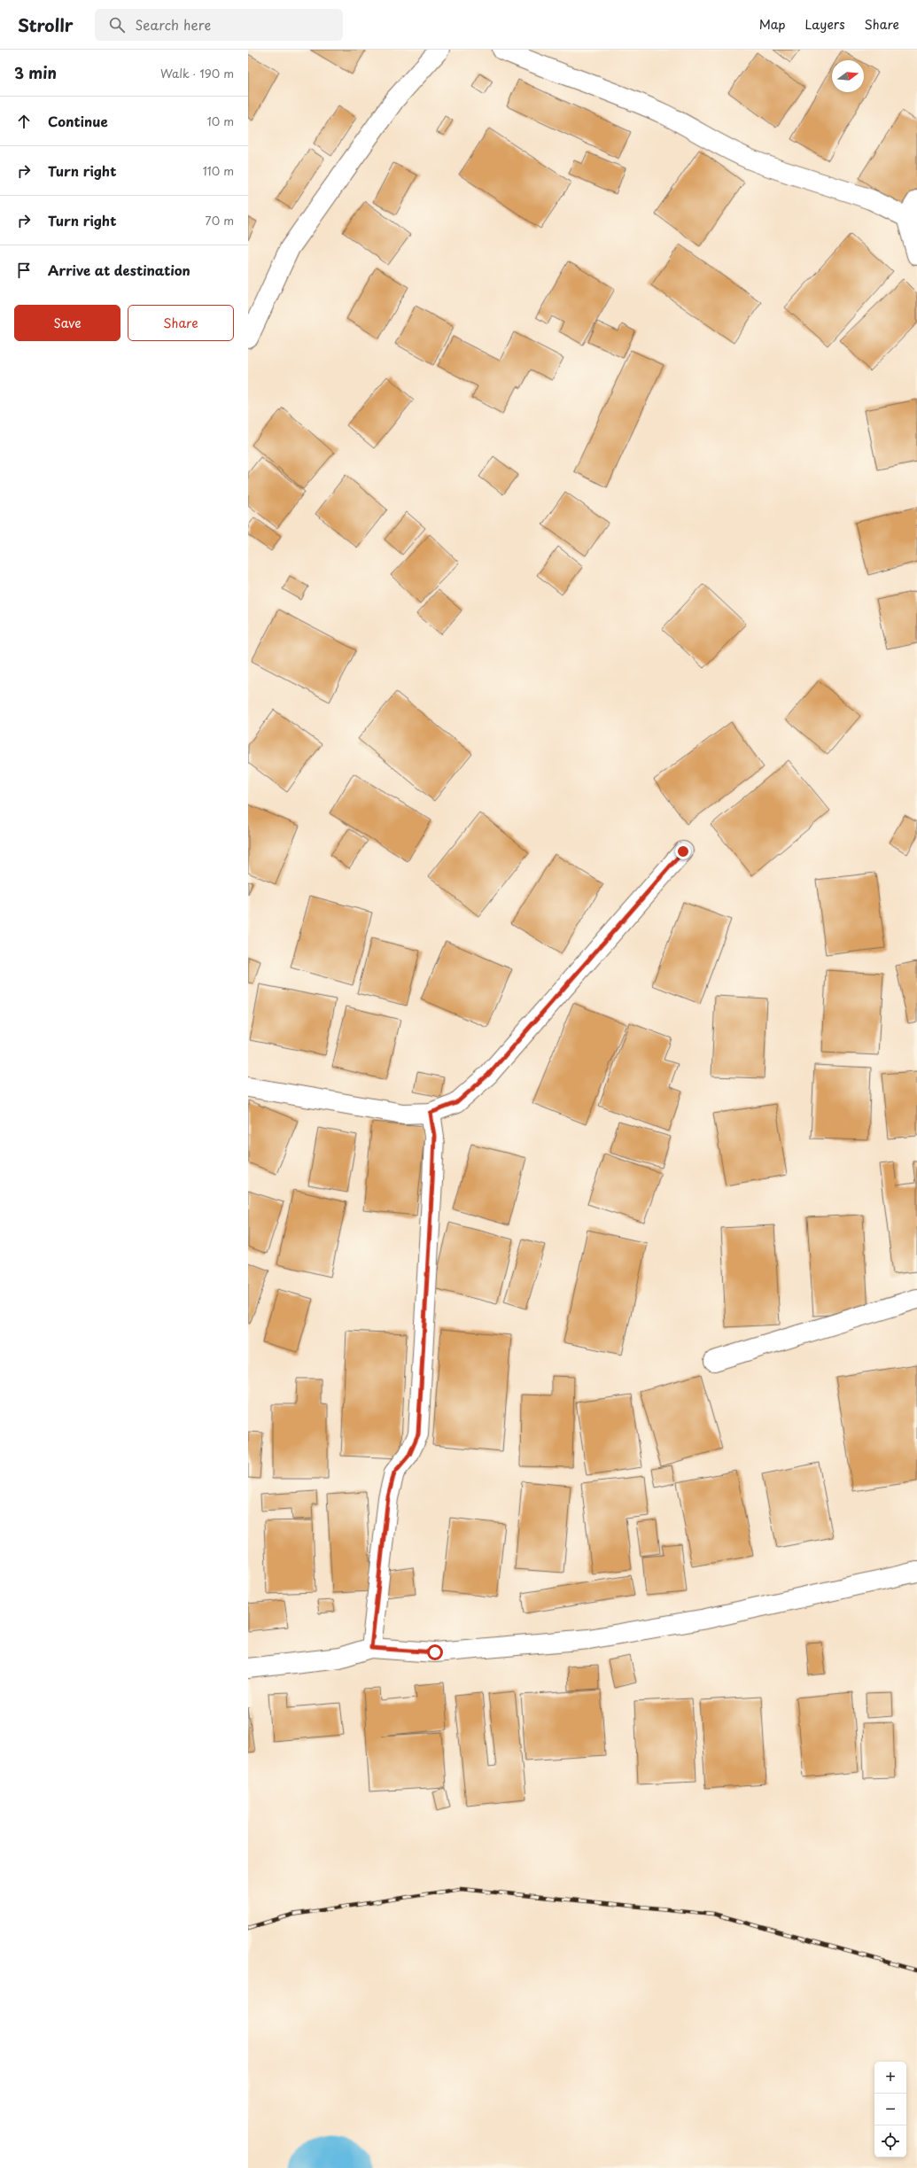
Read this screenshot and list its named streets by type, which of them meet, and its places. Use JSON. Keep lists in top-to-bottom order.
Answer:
{
  "north": "right",
  "page": {
    "header": "Strollr",
    "search": "Search here",
    "nav": ["Map", "Layers", "Share"],
    "heading": ["3 min", "Walk · 190 m"],
    "list": [
      ["Continue", "10 m"],
      ["Turn right", "110 m"],
      ["Turn right", "70 m"],
      "Arrive at destination"
    ],
    "buttons": ["Save", "Share"],
    "map_buttons": ["+", "−"]
  }
}
